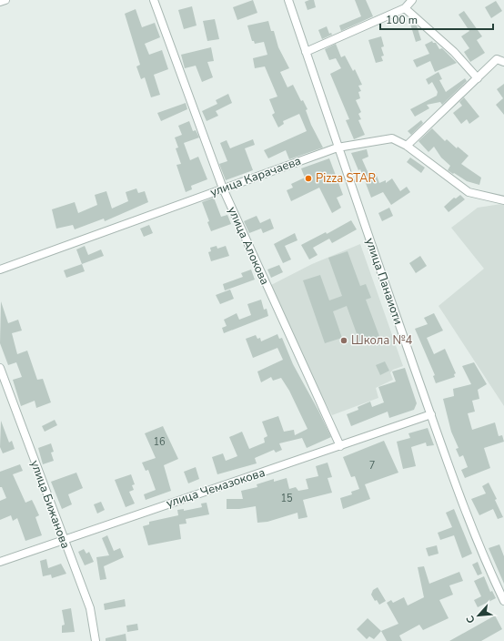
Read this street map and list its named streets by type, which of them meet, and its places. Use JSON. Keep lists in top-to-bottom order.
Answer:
{
  "streets": {
    "street": [
      "улица Карачаева",
      "улица Алокова",
      "улица Панаиоти",
      "улица Чемазокова",
      "улица Бижанова"
    ]
  },
  "crossings": [
    ["улица Карачаева", "улица Алокова"],
    ["улица Карачаева", "улица Панаиоти"],
    ["улица Алокова", "улица Чемазокова"],
    ["улица Панаиоти", "улица Чемазокова"],
    ["улица Чемазокова", "улица Бижанова"]
  ],
  "places": ["Pizza STAR", "Школа №4"],
  "house_numbers": ["16", "7", "15"],
  "scale_bar": "100 m",
  "north": "bottom left"
}
